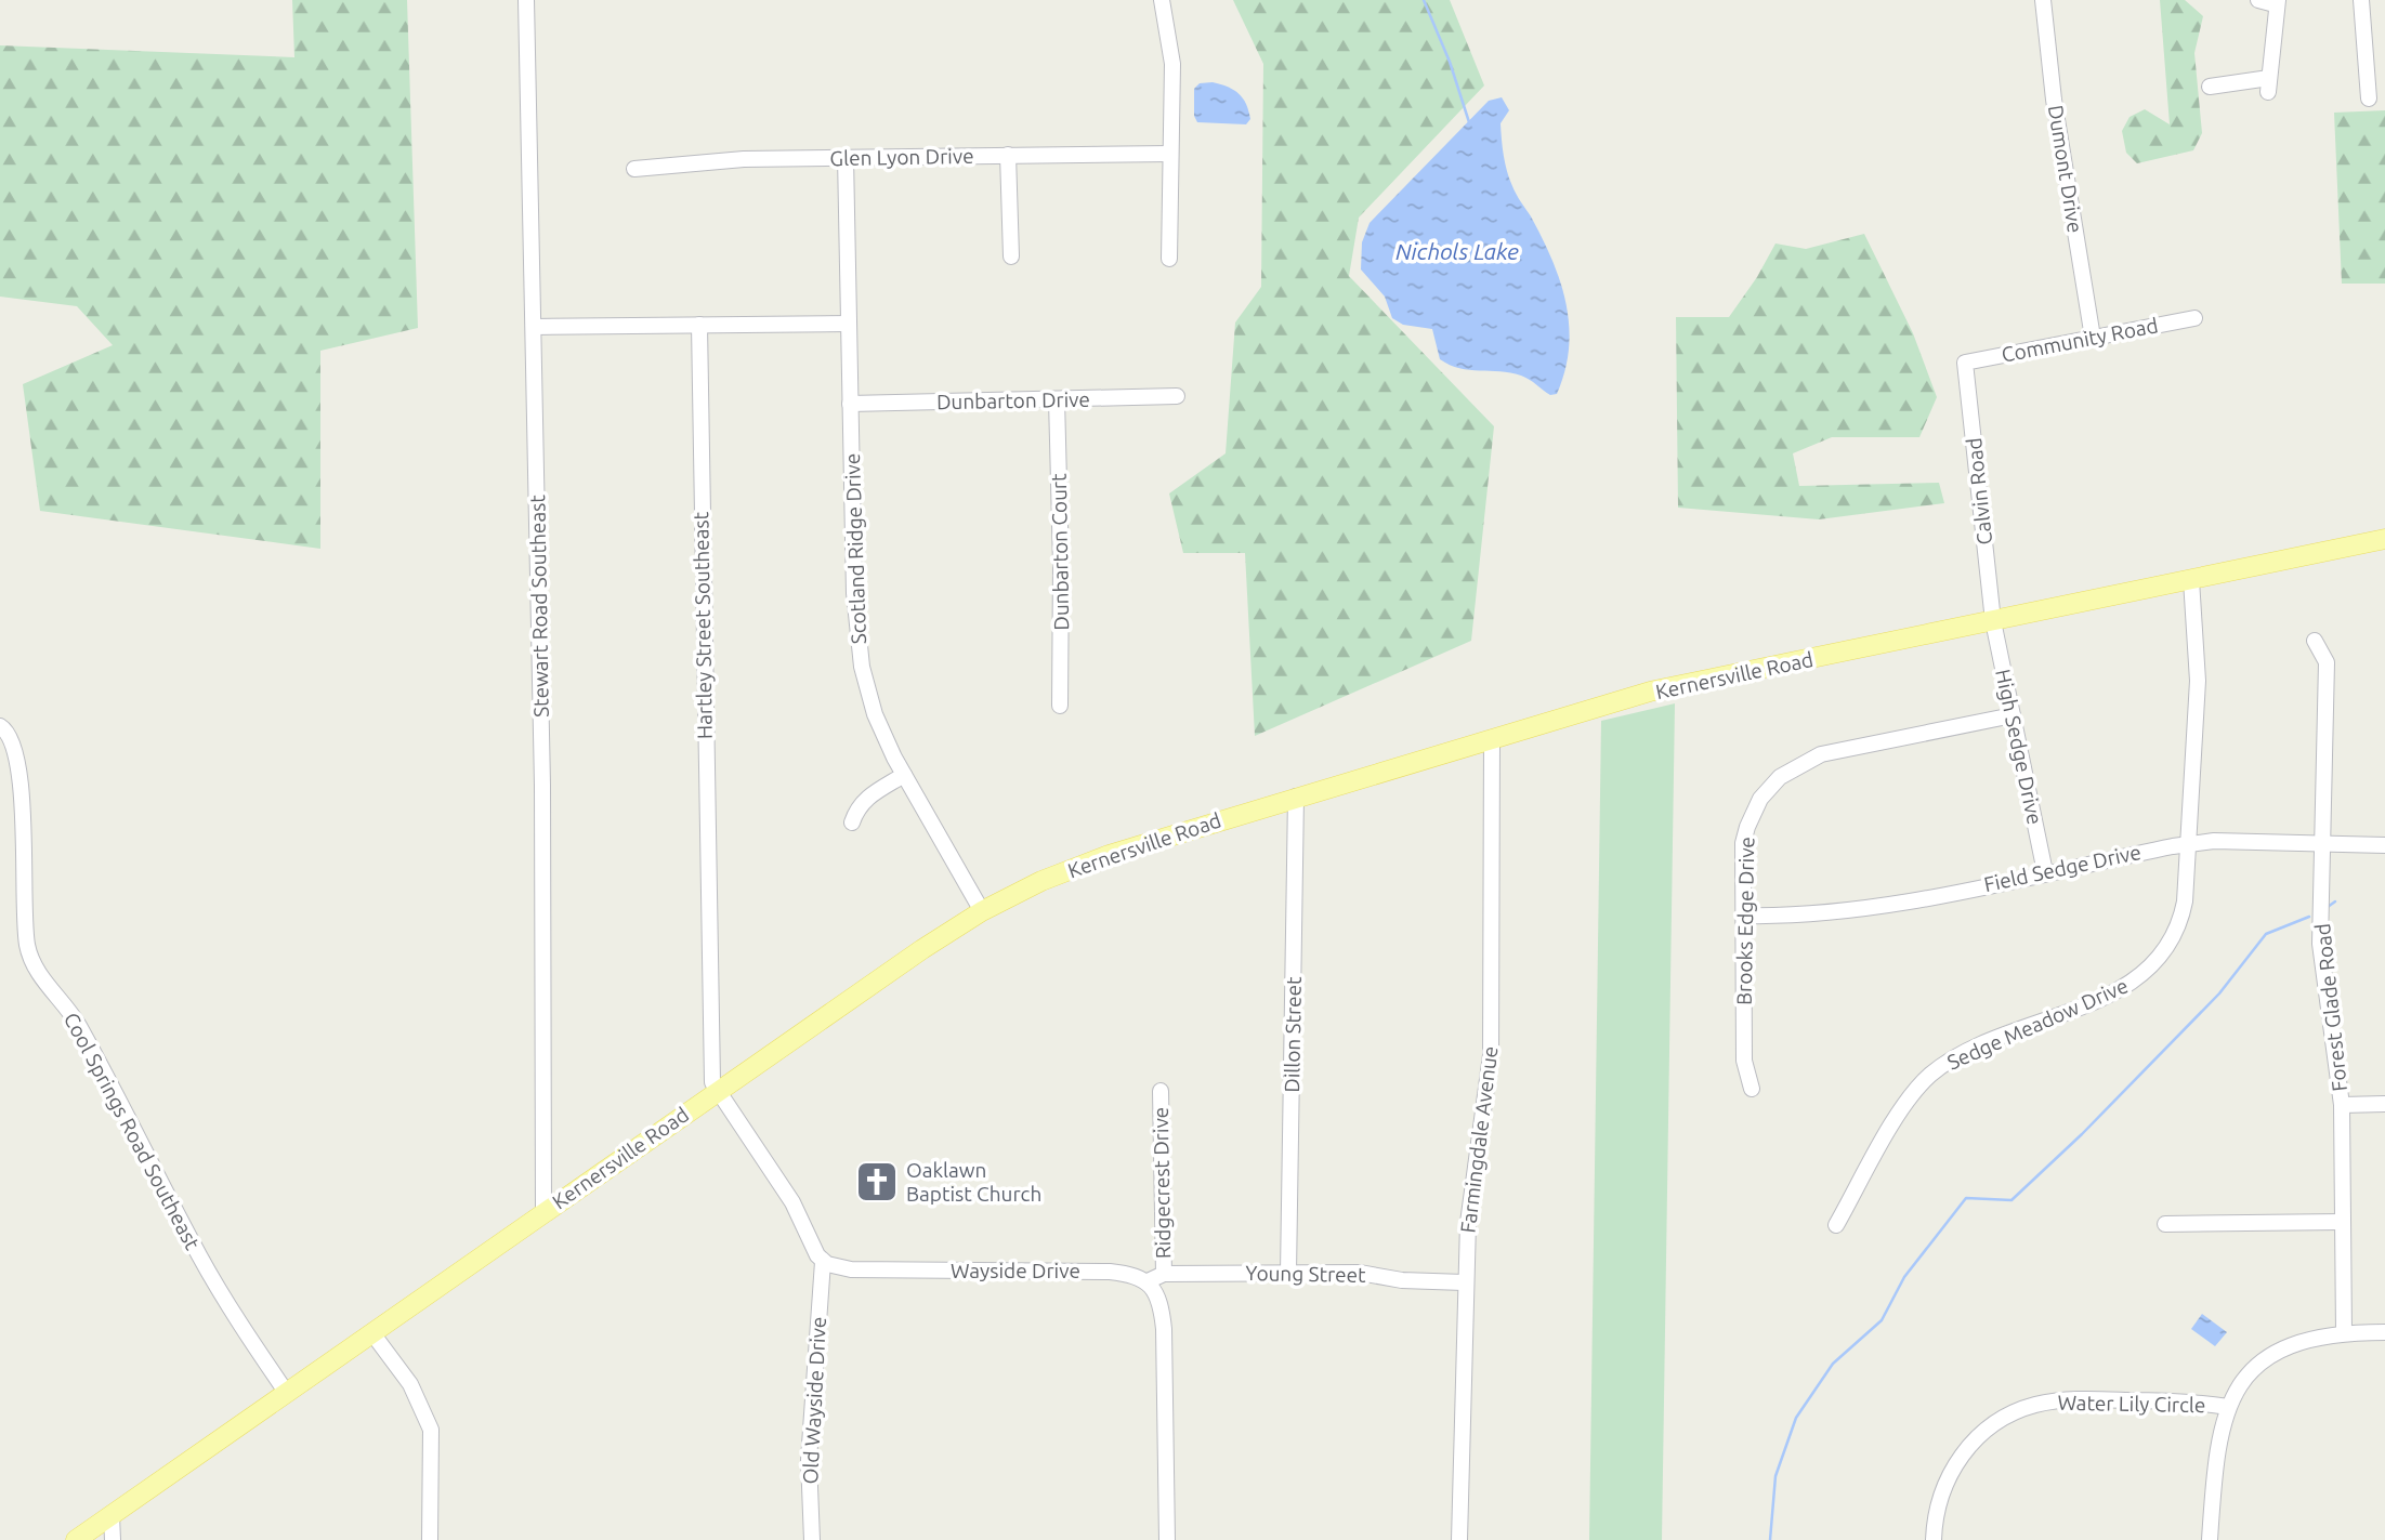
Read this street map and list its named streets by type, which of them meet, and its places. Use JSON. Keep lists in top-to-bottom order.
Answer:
{
  "streets": {
    "main road": ["Kernersville Road"],
    "street": [
      "Glen Lyon Drive",
      "Dumont Drive",
      "Community Road",
      "Dunbarton Drive",
      "Calvin Road",
      "Scotland Ridge Drive",
      "Dunbarton Court",
      "Stewart Road Southeast",
      "Hartley Street Southeast",
      "High Sedge Drive",
      "Field Sedge Drive",
      "Brooks Edge Drive",
      "Forest Glade Road",
      "Sedge Meadow Drive",
      "Dillon Street",
      "Cool Springs Road Southeast",
      "Farmingdale Avenue",
      "Ridgecrest Drive",
      "Wayside Drive",
      "Young Street",
      "Old Wayside Drive",
      "Water Lily Circle"
    ]
  },
  "crossings": [
    ["Glen Lyon Drive", "Scotland Ridge Drive"],
    ["Dumont Drive", "Community Road"],
    ["Community Road", "Calvin Road"],
    ["Dunbarton Drive", "Scotland Ridge Drive"],
    ["Dunbarton Drive", "Dunbarton Court"],
    ["Calvin Road", "Kernersville Road"],
    ["Calvin Road", "High Sedge Drive"],
    ["Scotland Ridge Drive", "Kernersville Road"],
    ["Stewart Road Southeast", "Kernersville Road"],
    ["Hartley Street Southeast", "Kernersville Road"],
    ["Kernersville Road", "High Sedge Drive"],
    ["Kernersville Road", "Sedge Meadow Drive"],
    ["Kernersville Road", "Dillon Street"],
    ["Kernersville Road", "Cool Springs Road Southeast"],
    ["Kernersville Road", "Farmingdale Avenue"],
    ["High Sedge Drive", "Field Sedge Drive"],
    ["High Sedge Drive", "Brooks Edge Drive"],
    ["Field Sedge Drive", "Brooks Edge Drive"],
    ["Field Sedge Drive", "Forest Glade Road"],
    ["Field Sedge Drive", "Sedge Meadow Drive"],
    ["Dillon Street", "Young Street"],
    ["Farmingdale Avenue", "Young Street"],
    ["Ridgecrest Drive", "Young Street"],
    ["Wayside Drive", "Young Street"],
    ["Wayside Drive", "Old Wayside Drive"]
  ],
  "water": ["Nichols Lake"],
  "places": {
    "church": ["Oaklawn Baptist Church"]
  }
}
